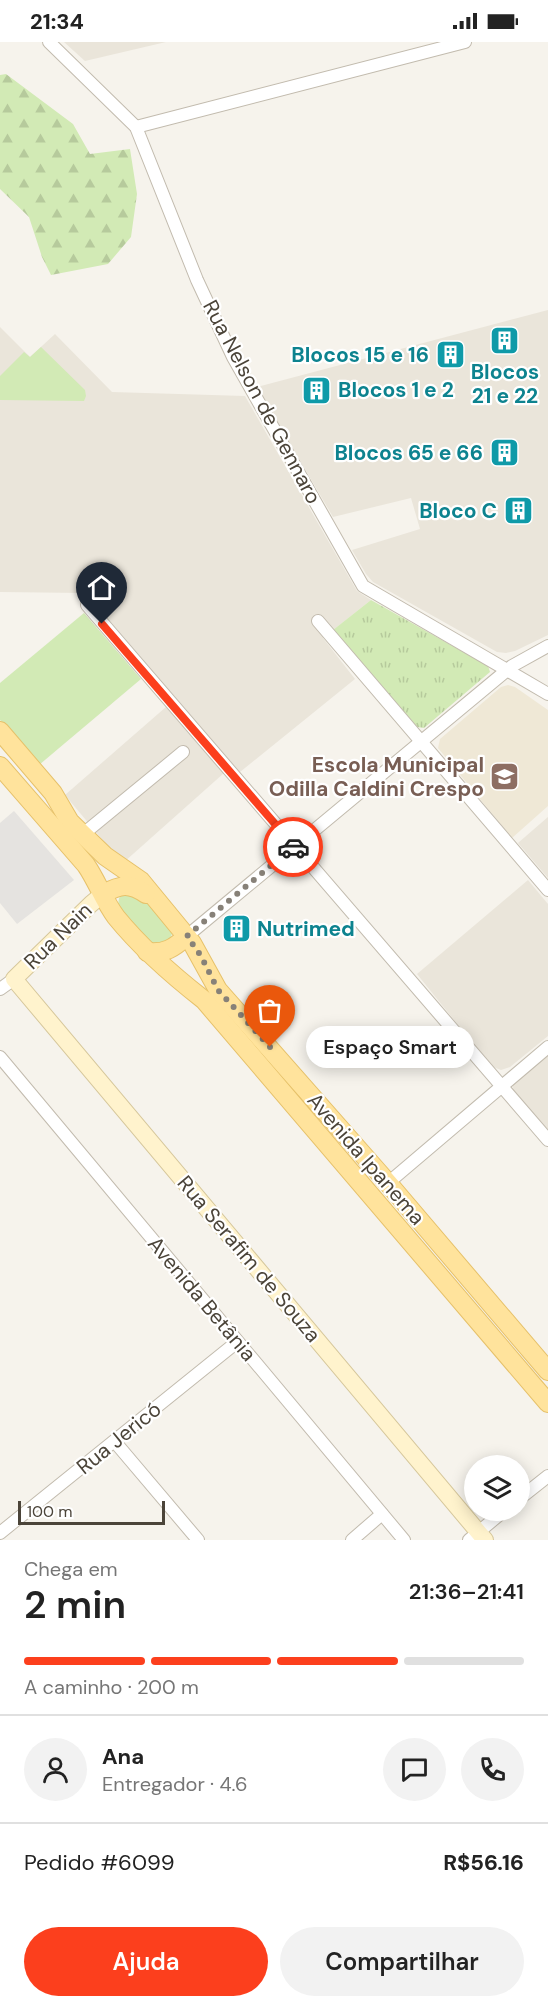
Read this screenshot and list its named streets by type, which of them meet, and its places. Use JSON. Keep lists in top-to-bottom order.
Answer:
{
  "streets": {
    "main road": ["Avenida Ipanema"],
    "street": [
      "Rua Nelson de Gennaro",
      "Rua Nain",
      "Rua Serafim de Souza",
      "Avenida Betânia",
      "Rua Jericó"
    ]
  },
  "crossings": [
    ["Rua Nain", "Avenida Ipanema"],
    ["Rua Nain", "Rua Serafim de Souza"],
    ["Avenida Betânia", "Rua Jericó"]
  ],
  "places": {
    "building": [
      "Blocos 21 e 22",
      "Blocos 15 e 16",
      "Blocos 1 e 2",
      "Blocos 65 e 66",
      "Bloco C",
      "Nutrimed"
    ],
    "school or university": ["Escola Municipal Odilla Caldini Crespo"],
    "other": ["Espaço Smart"]
  },
  "scale_bar": "100 m",
  "page": {
    "status": "21:34",
    "bubble": "Espaço Smart",
    "scale": "100 m",
    "heading": ["2 min", "Chega em", "21:36–21:41"],
    "panel": [
      "Ana",
      "Entregador · 4.6",
      "Pedido #6099",
      "R$56.16"
    ],
    "bar": "A caminho · 200 m",
    "buttons": ["Ajuda", "Compartilhar"]
  }
}
